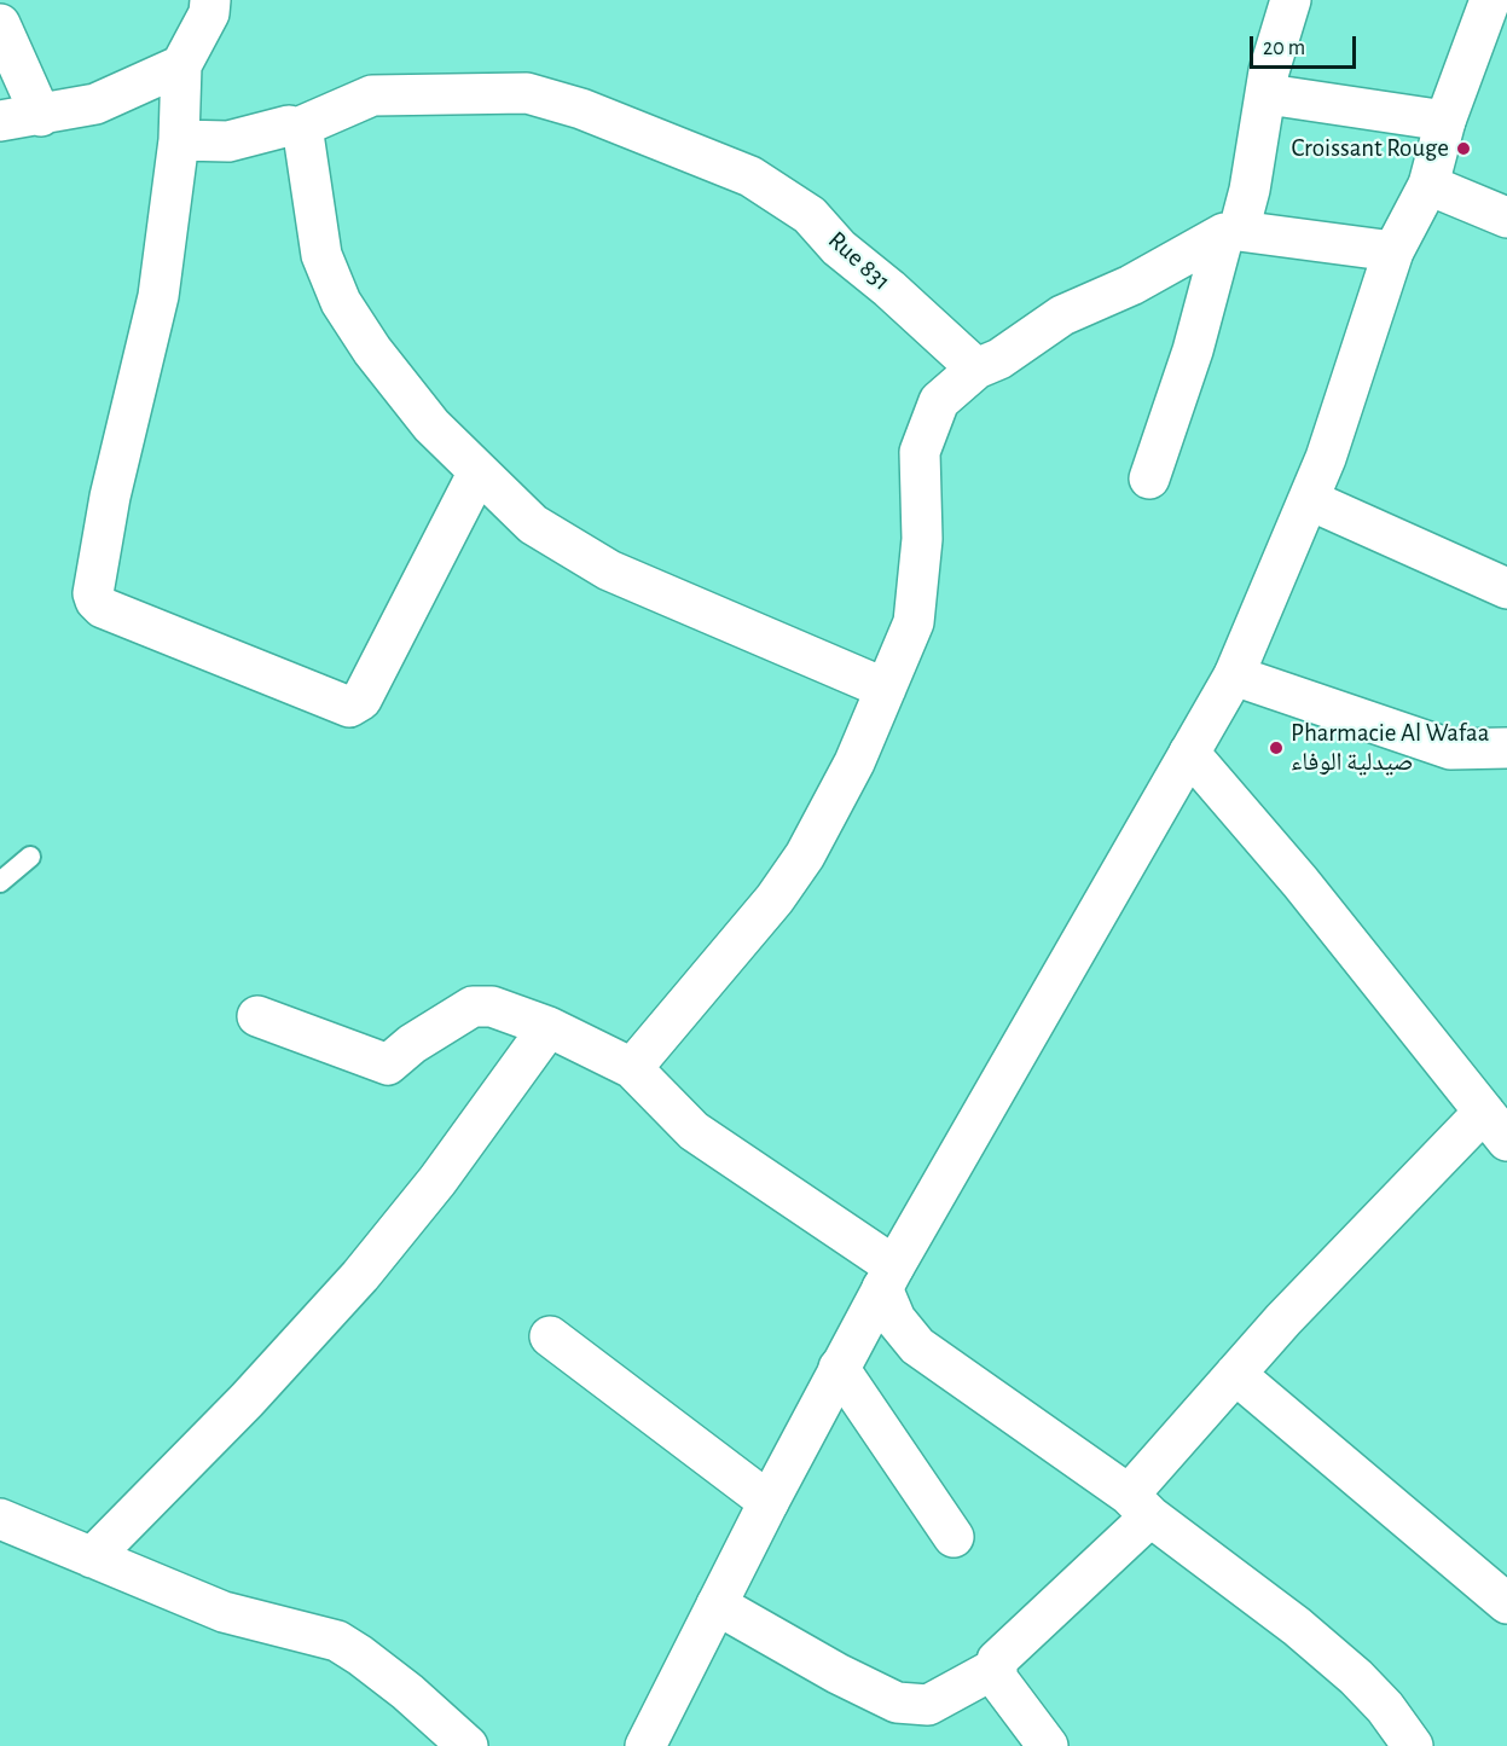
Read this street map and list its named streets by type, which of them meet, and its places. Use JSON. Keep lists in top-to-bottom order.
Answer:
{
  "streets": {
    "street": ["Rue 831"]
  },
  "places": ["Croissant Rouge", "Pharmacie Al Wafaa صيدلية الوفاء"],
  "scale_bar": "20 m"
}
